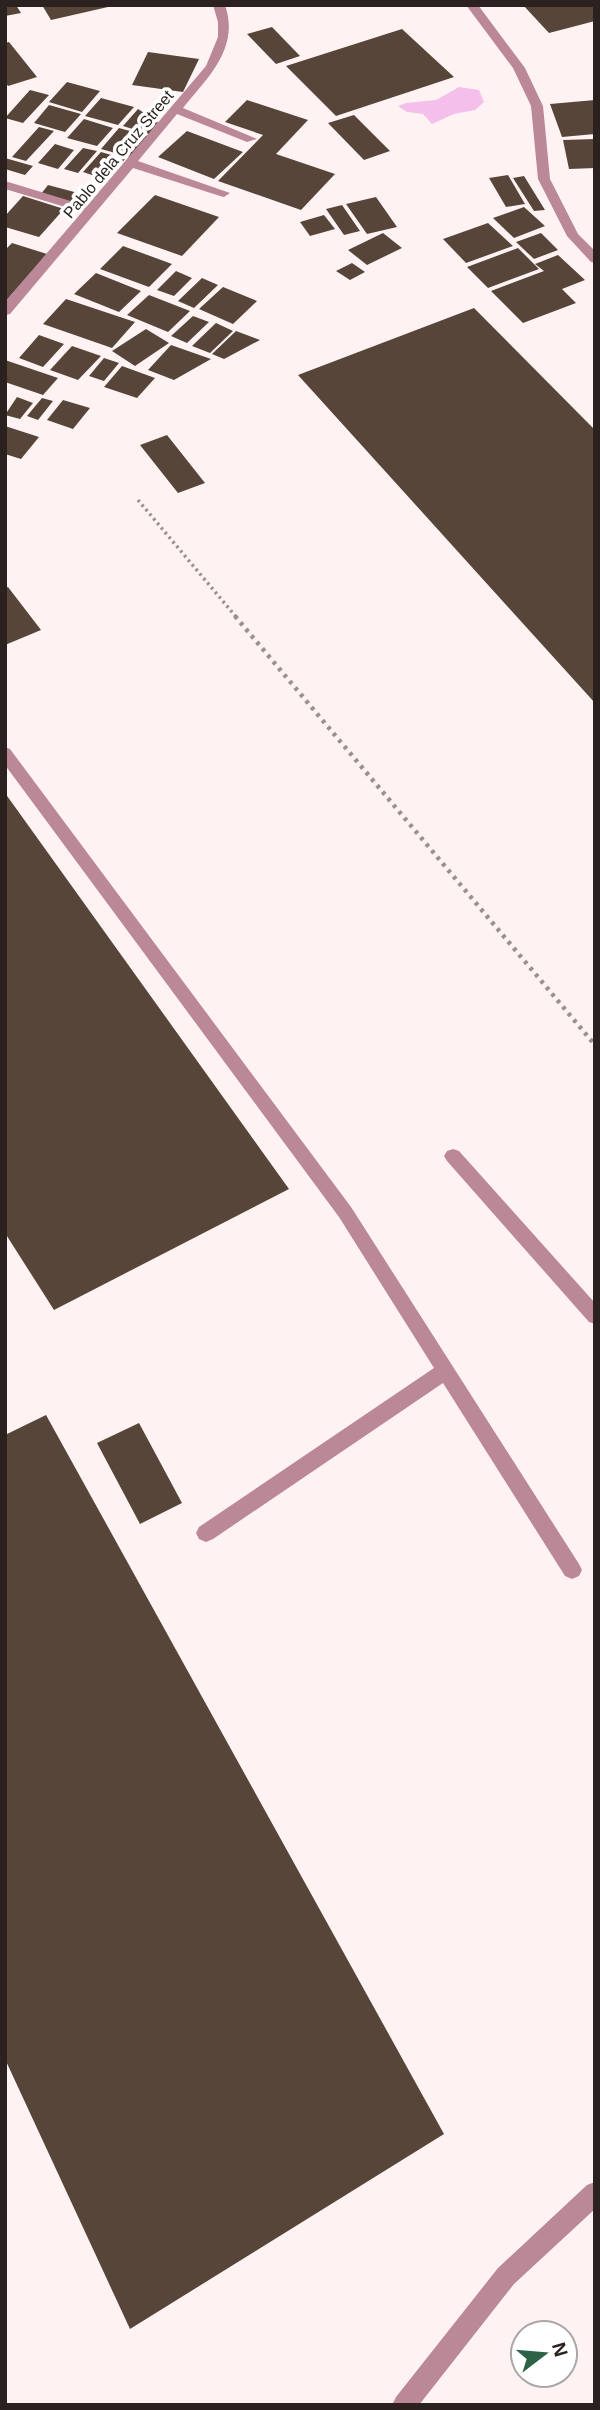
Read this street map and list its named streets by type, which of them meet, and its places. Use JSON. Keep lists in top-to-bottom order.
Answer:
{
  "streets": {
    "street": ["Pablo dela Cruz Street"]
  },
  "north": "right"
}
